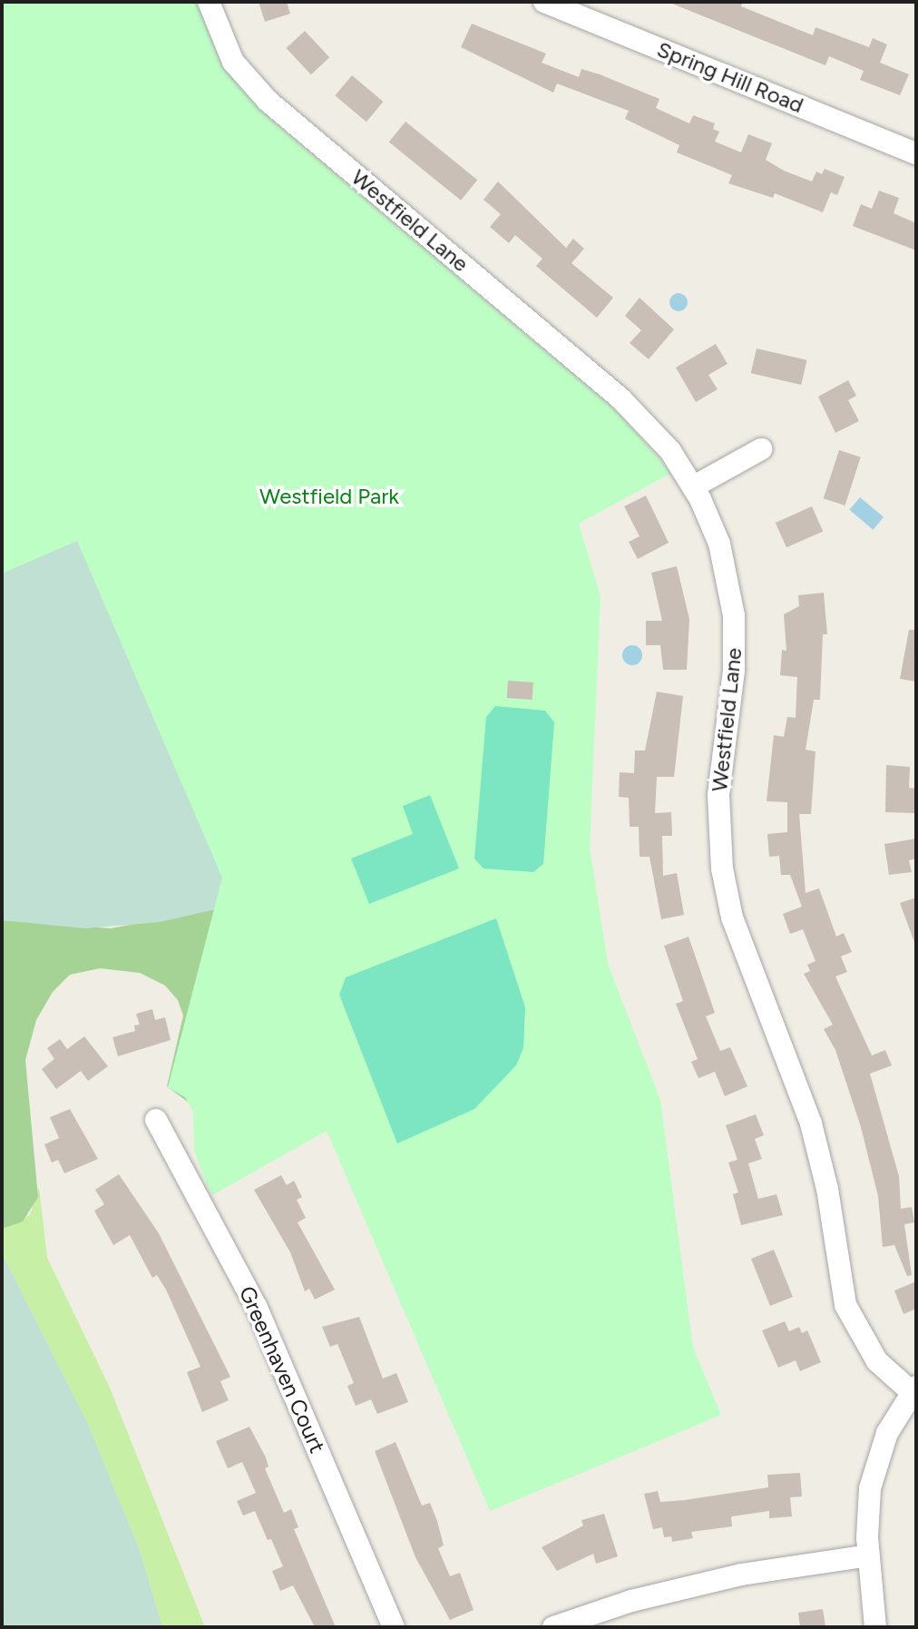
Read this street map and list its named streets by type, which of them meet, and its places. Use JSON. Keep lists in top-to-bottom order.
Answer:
{
  "streets": {
    "street": ["Spring Hill Road", "Westfield Lane", "Greenhaven Court"]
  },
  "parks": ["Westfield Park"]
}
